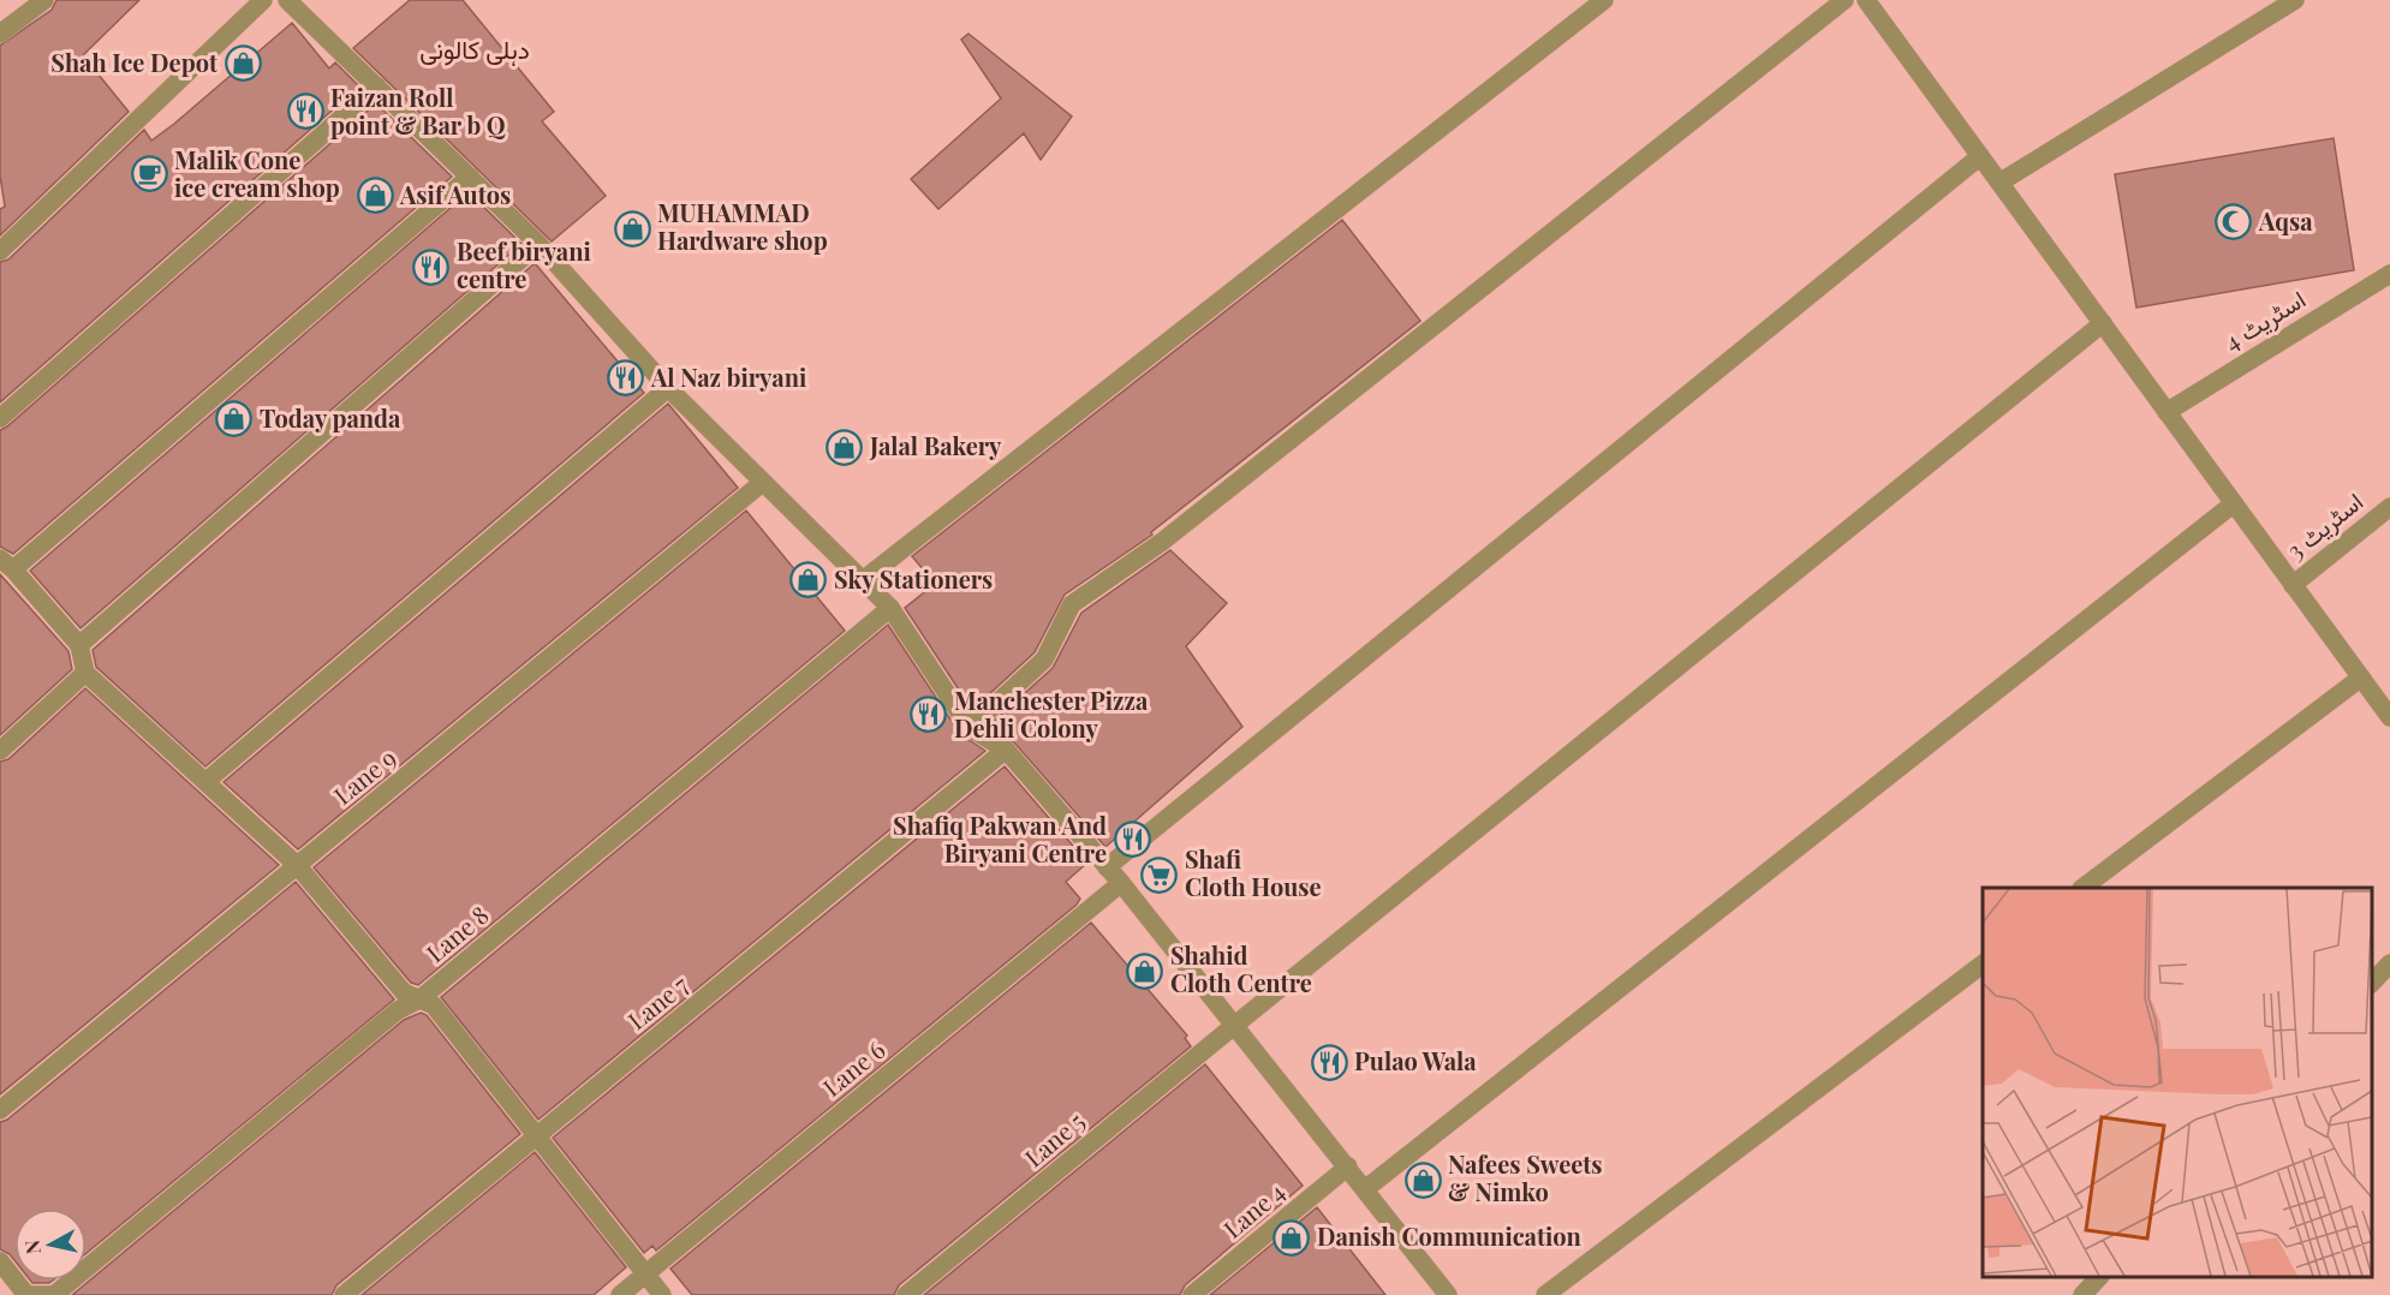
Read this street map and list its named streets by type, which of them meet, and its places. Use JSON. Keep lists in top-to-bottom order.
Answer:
{
  "streets": {
    "street": [
      "اسٹریٹ 4",
      "اسٹریٹ 3",
      "Lane 9",
      "Lane 8",
      "Lane 7",
      "Lane 6",
      "Lane 5",
      "Lane 4"
    ]
  },
  "districts": ["دہلی کالونی"],
  "places": {
    "shop": [
      "Shah Ice Depot",
      "Asif Autos",
      "MUHAMMAD Hardware shop",
      "Today panda",
      "Jalal Bakery",
      "Sky Stationers",
      "Shahid Cloth Centre",
      "Nafees Sweets & Nimko",
      "Danish Communication"
    ],
    "restaurant": [
      "Faizan Roll point & Bar b Q",
      "Beef biryani centre",
      "Al Naz biryani",
      "Manchester Pizza Dehli Colony",
      "Shafiq Pakwan And Biryani Centre",
      "Pulao Wala"
    ],
    "cafe": ["Malik Cone ice cream shop"],
    "mosque": ["Aqsa"],
    "supermarket": ["Shafi Cloth House"]
  },
  "north": "left"
}
